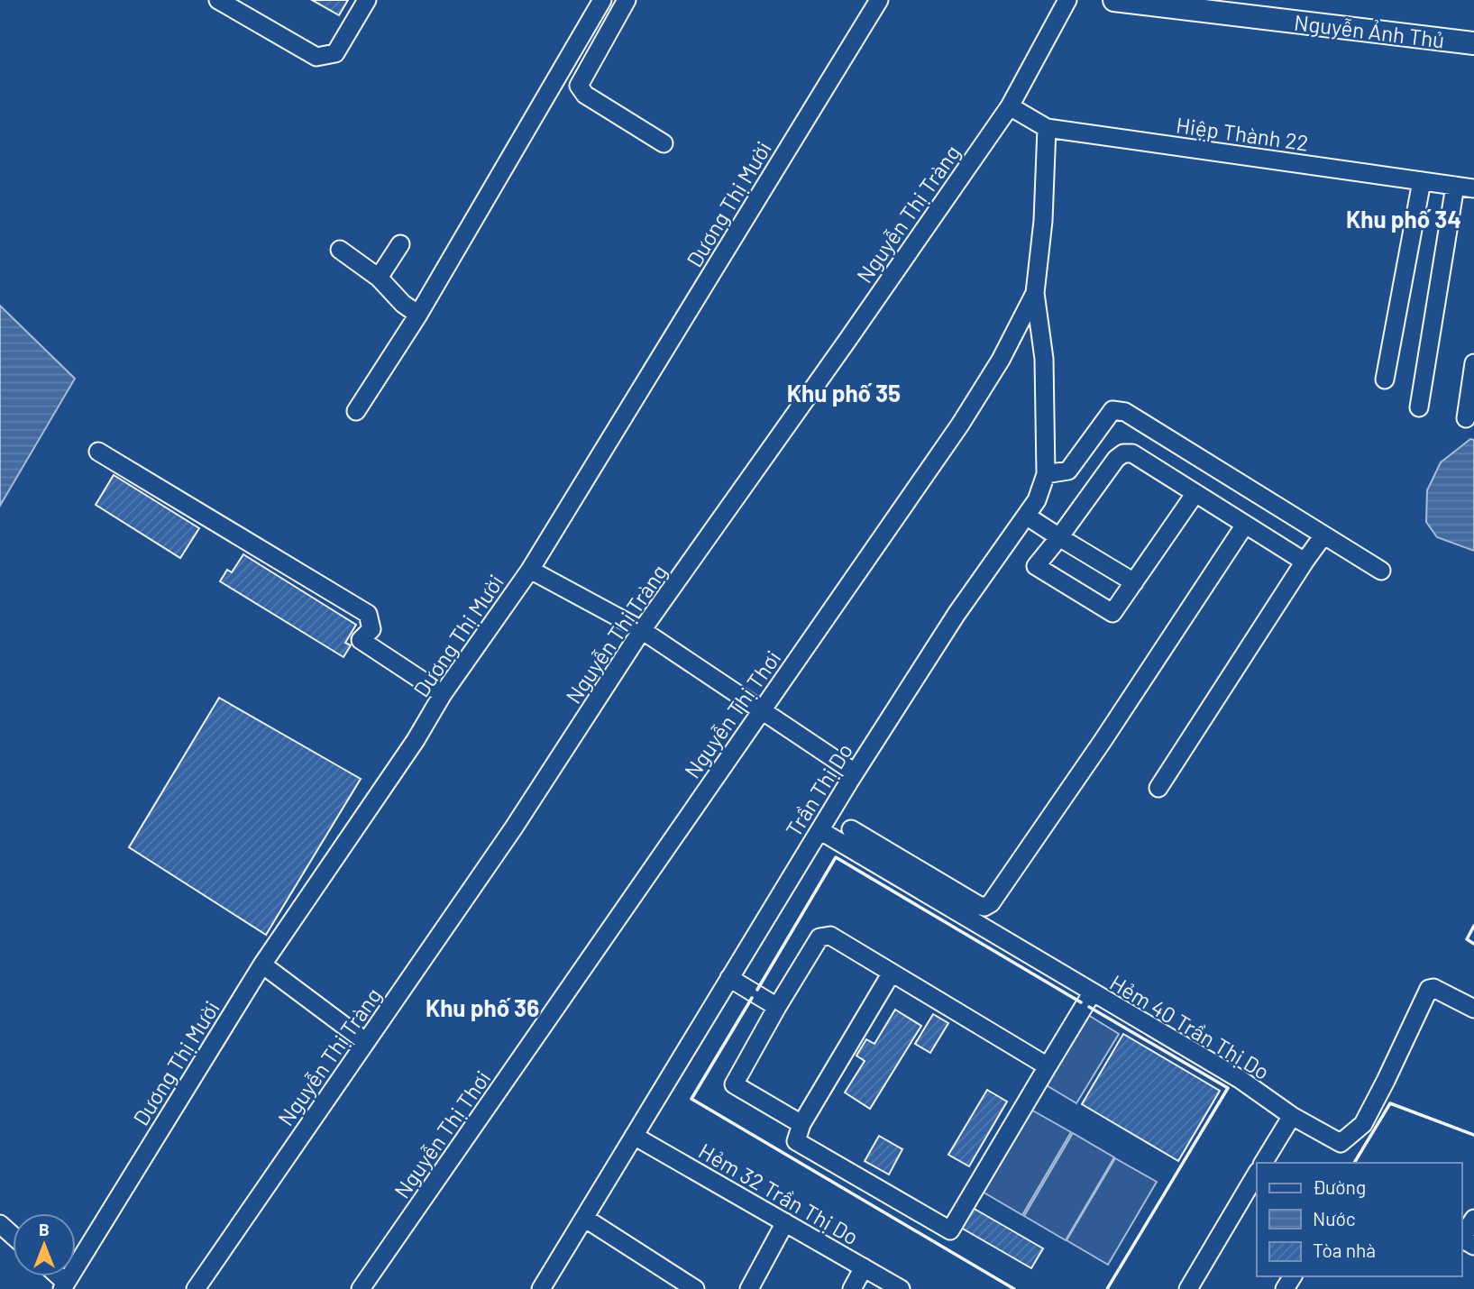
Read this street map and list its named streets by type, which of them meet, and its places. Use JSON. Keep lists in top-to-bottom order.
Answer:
{
  "streets": {
    "main road": ["Nguyễn Ảnh Thủ"],
    "street": [
      "Hiệp Thành 22",
      "Dương Thị Mười",
      "Nguyễn Thị Tràng",
      "Nguyễn Thị Thơi",
      "Trần Thị Do",
      "Hẻm 40 Trần Thị Do",
      "Hẻm 32 Trần Thị Do"
    ]
  },
  "crossings": [
    ["Hiệp Thành 22", "Nguyễn Thị Tràng"],
    ["Hiệp Thành 22", "Nguyễn Thị Thơi"],
    ["Nguyễn Thị Thơi", "Trần Thị Do"],
    ["Trần Thị Do", "Hẻm 40 Trần Thị Do"],
    ["Trần Thị Do", "Hẻm 32 Trần Thị Do"]
  ],
  "districts": ["Khu phố 34", "Khu phố 35", "Khu phố 36"],
  "legend": ["Đường", "Nước", "Tòa nhà"],
  "north": "top"
}
